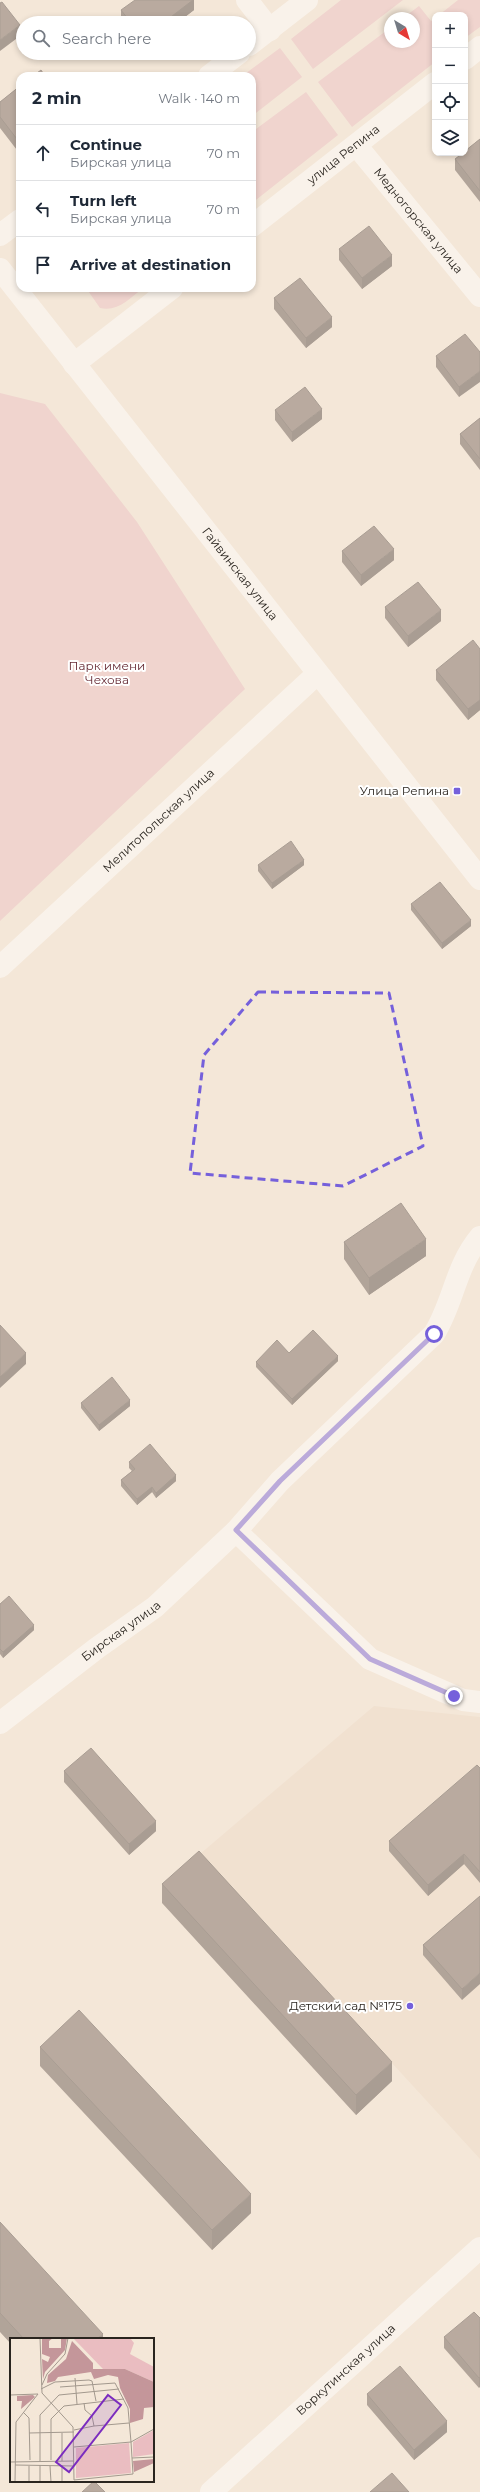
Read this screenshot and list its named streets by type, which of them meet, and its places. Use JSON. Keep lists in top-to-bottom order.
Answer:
{
  "streets": {
    "street": [
      "улица Репина",
      "Медногорская улица",
      "Гайвинская улица",
      "Мелитопольская улица",
      "Бирская улица",
      "Воркутинская улица"
    ]
  },
  "crossings": [
    ["улица Репина", "Медногорская улица"],
    ["Гайвинская улица", "Мелитопольская улица"]
  ],
  "parks": ["Парк имени Чехова"],
  "places": {
    "transit": ["Улица Репина"],
    "other": ["Детский сад №175"]
  },
  "north": "bottom right",
  "page": {
    "map_buttons": ["+", "−"],
    "search": "Search here",
    "heading": ["2 min", "Walk · 140 m"],
    "list": [
      ["Continue", "Бирская улица", "70 m"],
      ["Turn left", "Бирская улица", "70 m"],
      "Arrive at destination"
    ]
  }
}
